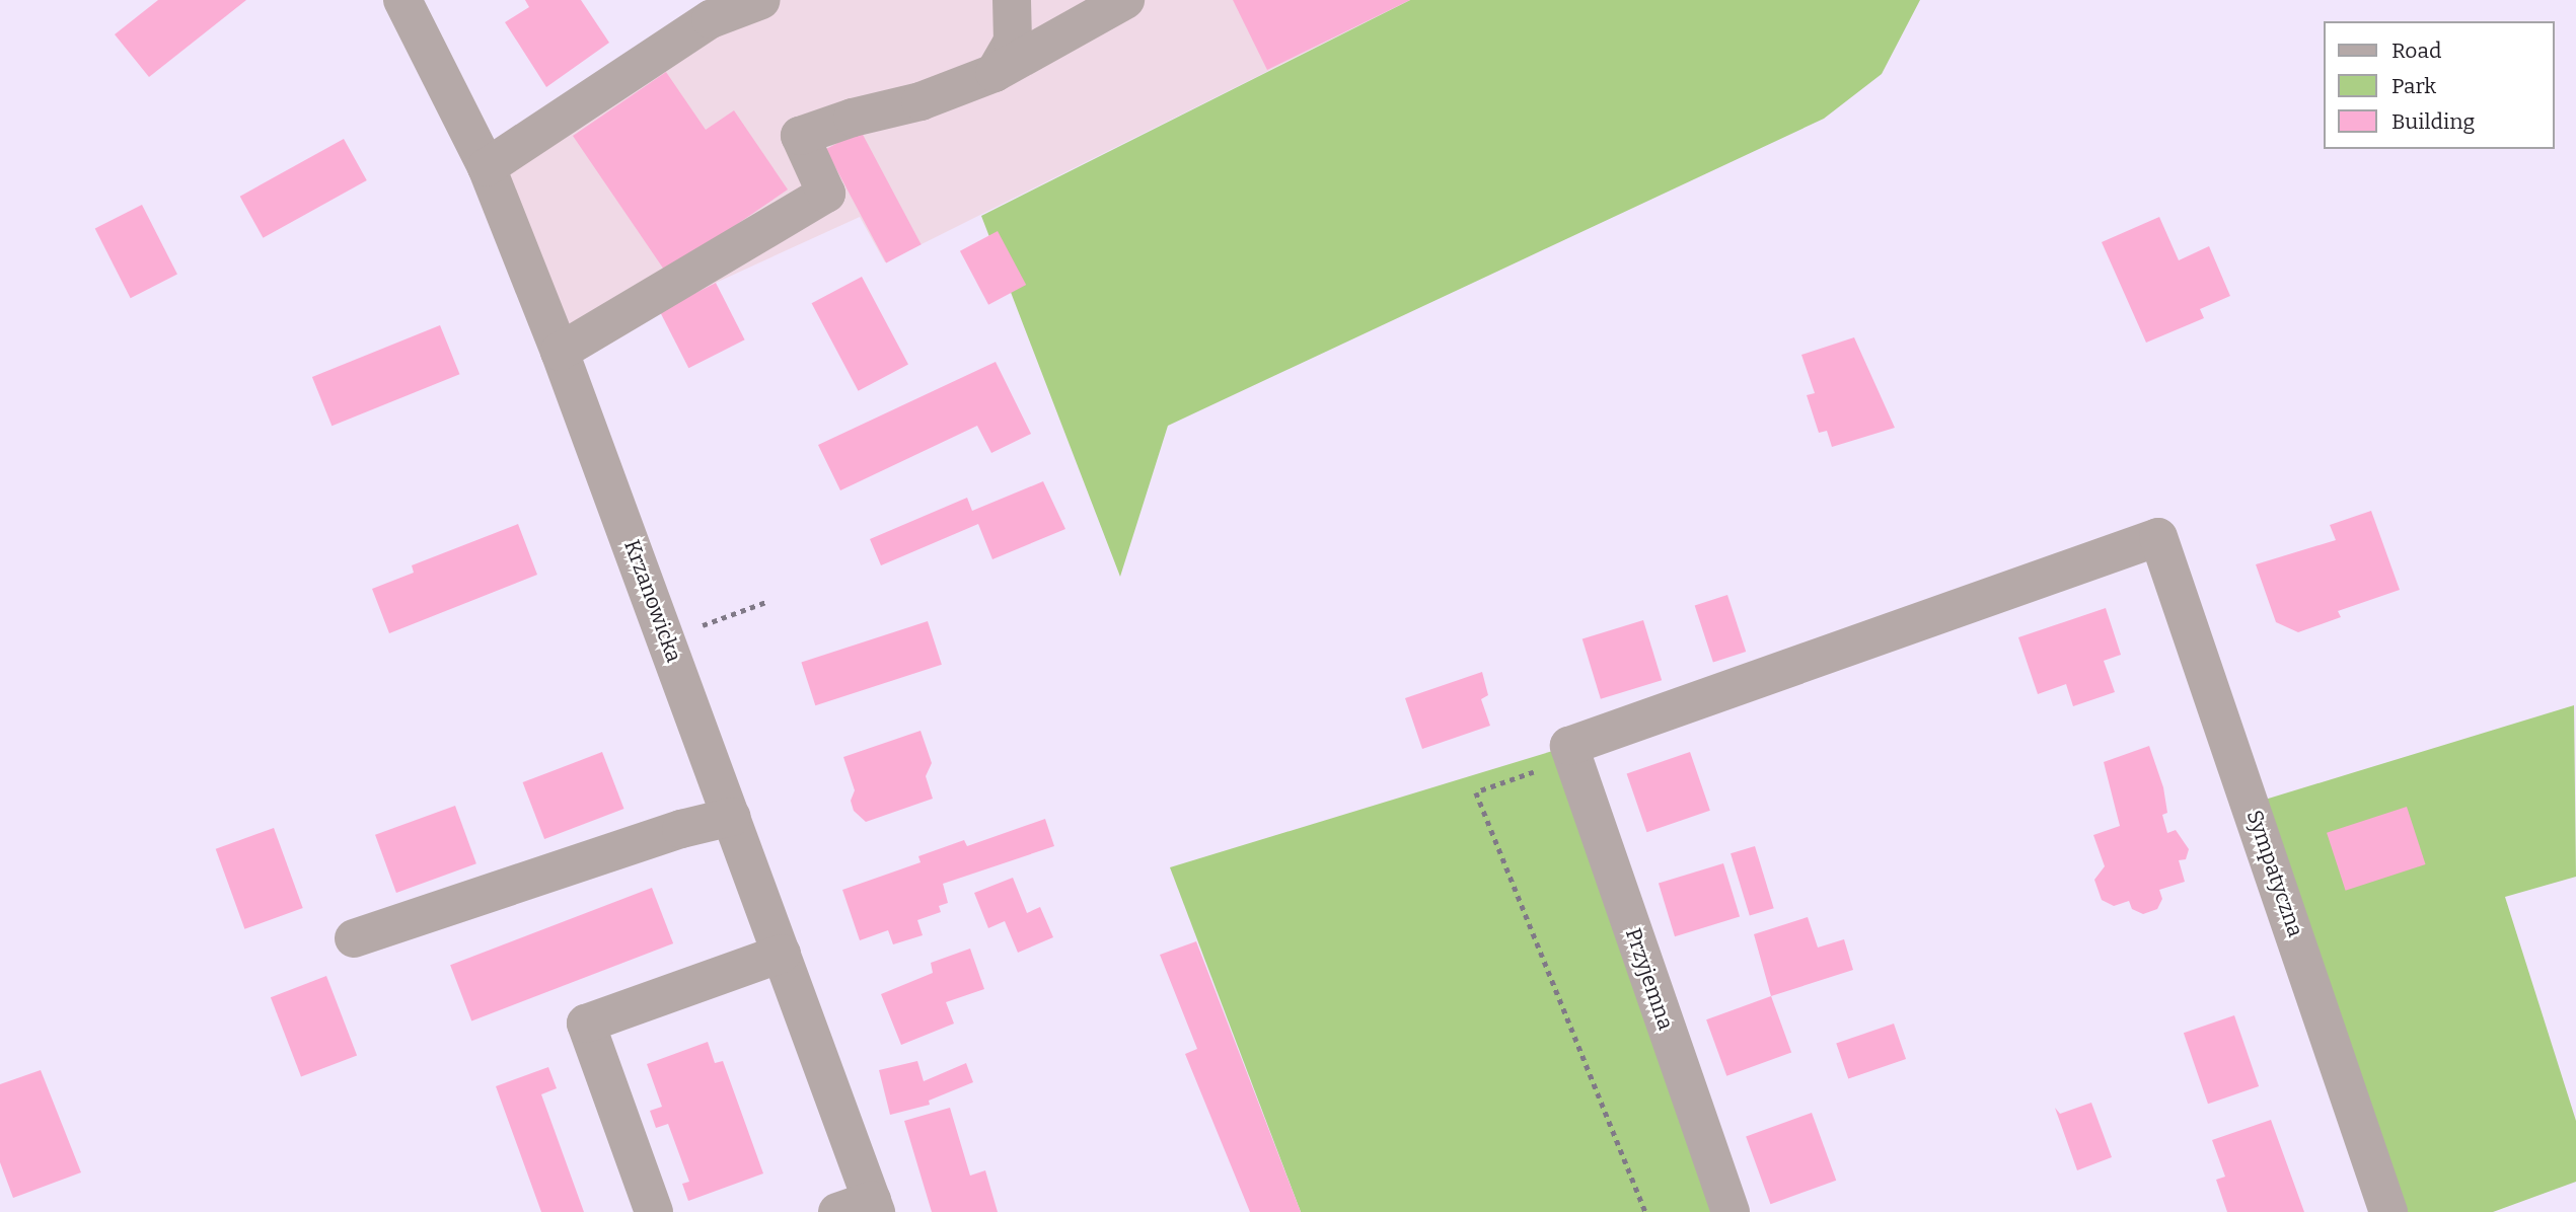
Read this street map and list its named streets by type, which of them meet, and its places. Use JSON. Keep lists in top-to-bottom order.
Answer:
{
  "streets": {
    "street": ["Krzanowicka", "Sympatyczna", "Przyjemna"]
  },
  "crossings": [
    ["Sympatyczna", "Przyjemna"]
  ],
  "legend": ["Road", "Park", "Building"]
}
